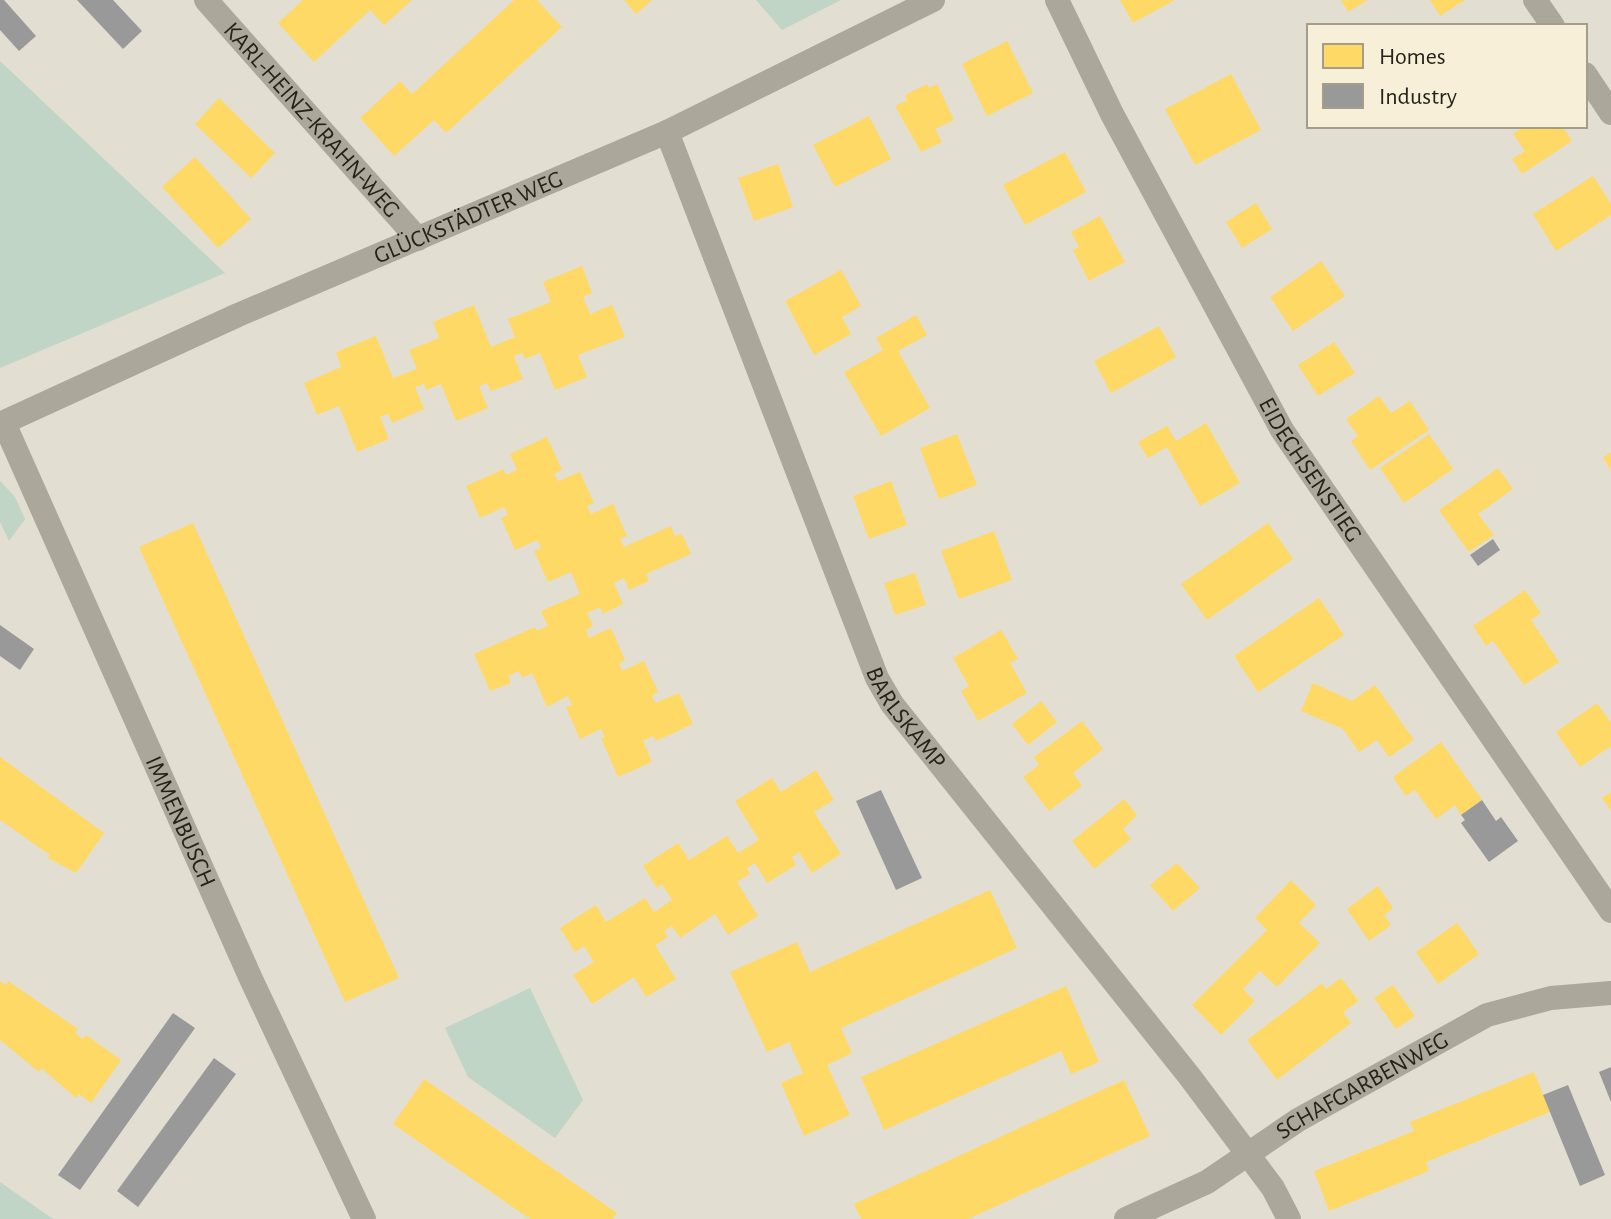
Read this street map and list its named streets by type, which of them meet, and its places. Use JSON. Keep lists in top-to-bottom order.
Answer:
{
  "streets": {
    "street": [
      "KARL-HEINZ-KRAHN-WEG",
      "GLÜCKSTÄDTER WEG",
      "EIDECHSENSTIEG",
      "BARLSKAMP",
      "IMMENBUSCH",
      "SCHAFGARBENWEG"
    ]
  },
  "crossings": [
    ["KARL-HEINZ-KRAHN-WEG", "GLÜCKSTÄDTER WEG"],
    ["GLÜCKSTÄDTER WEG", "BARLSKAMP"],
    ["GLÜCKSTÄDTER WEG", "IMMENBUSCH"],
    ["BARLSKAMP", "SCHAFGARBENWEG"]
  ],
  "legend": ["Homes", "Industry"]
}
